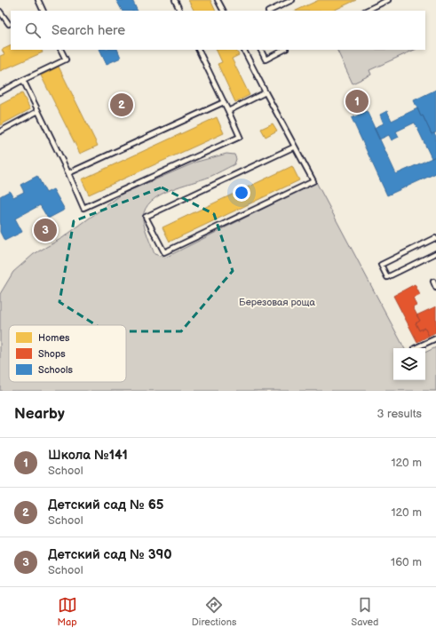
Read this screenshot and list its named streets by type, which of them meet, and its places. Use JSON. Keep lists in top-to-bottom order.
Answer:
{
  "parks": ["Березовая роща"],
  "legend": ["Homes", "Shops", "Schools"],
  "page": {
    "search": "Search here",
    "pins": ["1", "2", "3"],
    "heading": ["Nearby", "3 results"],
    "list": [
      {
        "mark": "1",
        "name": "Школа №141",
        "note": "School",
        "value": "120 m"
      },
      {
        "mark": "2",
        "name": "Детский сад № 65",
        "note": "School",
        "value": "120 m"
      },
      {
        "mark": "3",
        "name": "Детский сад № 390",
        "note": "School",
        "value": "160 m"
      }
    ],
    "nav": ["Map", "Directions", "Saved"]
  }
}
